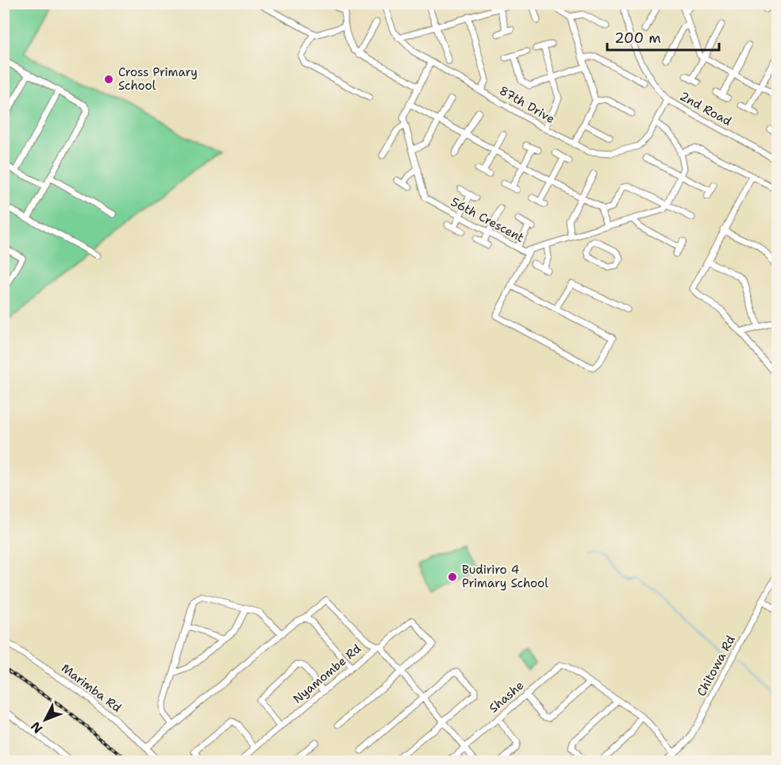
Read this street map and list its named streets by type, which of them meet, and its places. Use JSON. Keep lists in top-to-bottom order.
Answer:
{
  "streets": {
    "street": [
      "87th Drive",
      "2nd Road",
      "56th Crescent",
      "Chitowa Rd",
      "Nyamombe Rd",
      "Marimba Rd",
      "Shashe"
    ]
  },
  "crossings": [
    ["87th Drive", "2nd Road"],
    ["Nyamombe Rd", "Shashe"]
  ],
  "places": ["Cross Primary School", "Budiriro 4 Primary School"],
  "scale_bar": "200 m",
  "north": "bottom left"
}
